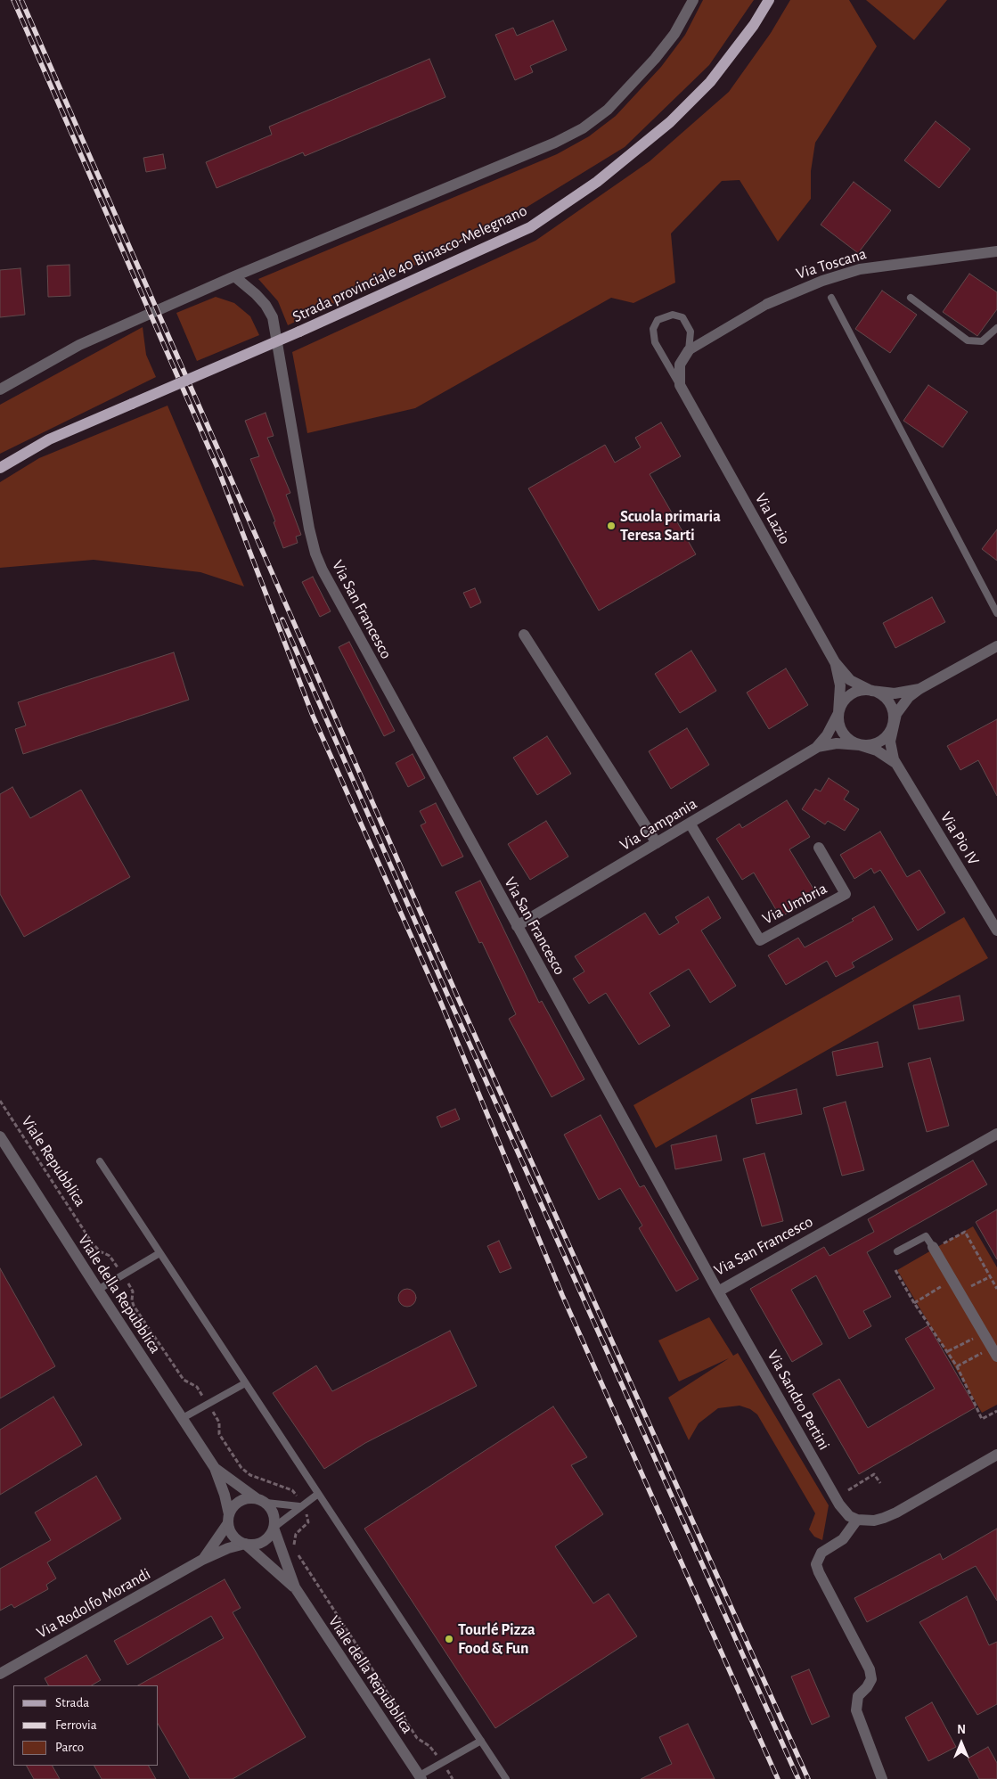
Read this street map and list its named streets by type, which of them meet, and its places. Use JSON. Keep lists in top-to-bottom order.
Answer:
{
  "streets": {
    "main road": ["Strada provinciale 40 Binasco-Melegnano"],
    "street": [
      "Via Toscana",
      "Via Lazio",
      "Via San Francesco",
      "Via Campania",
      "Via Pio IV",
      "Via Umbria",
      "Viale della Repubblica",
      "Via Sandro Pertini",
      "Via Rodolfo Morandi"
    ],
    "path": ["Viale Repubblica"]
  },
  "crossings": [
    ["Via Toscana", "Via Lazio"],
    ["Via Lazio", "Via Campania"],
    ["Via Lazio", "Via Pio IV"],
    ["Via San Francesco", "Via Campania"],
    ["Via San Francesco", "Via Sandro Pertini"],
    ["Via Campania", "Via Pio IV"],
    ["Via Campania", "Via Umbria"],
    ["Viale della Repubblica", "Via Rodolfo Morandi"]
  ],
  "places": ["Scuola primaria Teresa Sarti", "Tourlé Pizza Food & Fun"],
  "legend": ["Strada", "Ferrovia", "Parco"],
  "north": "top"
}
